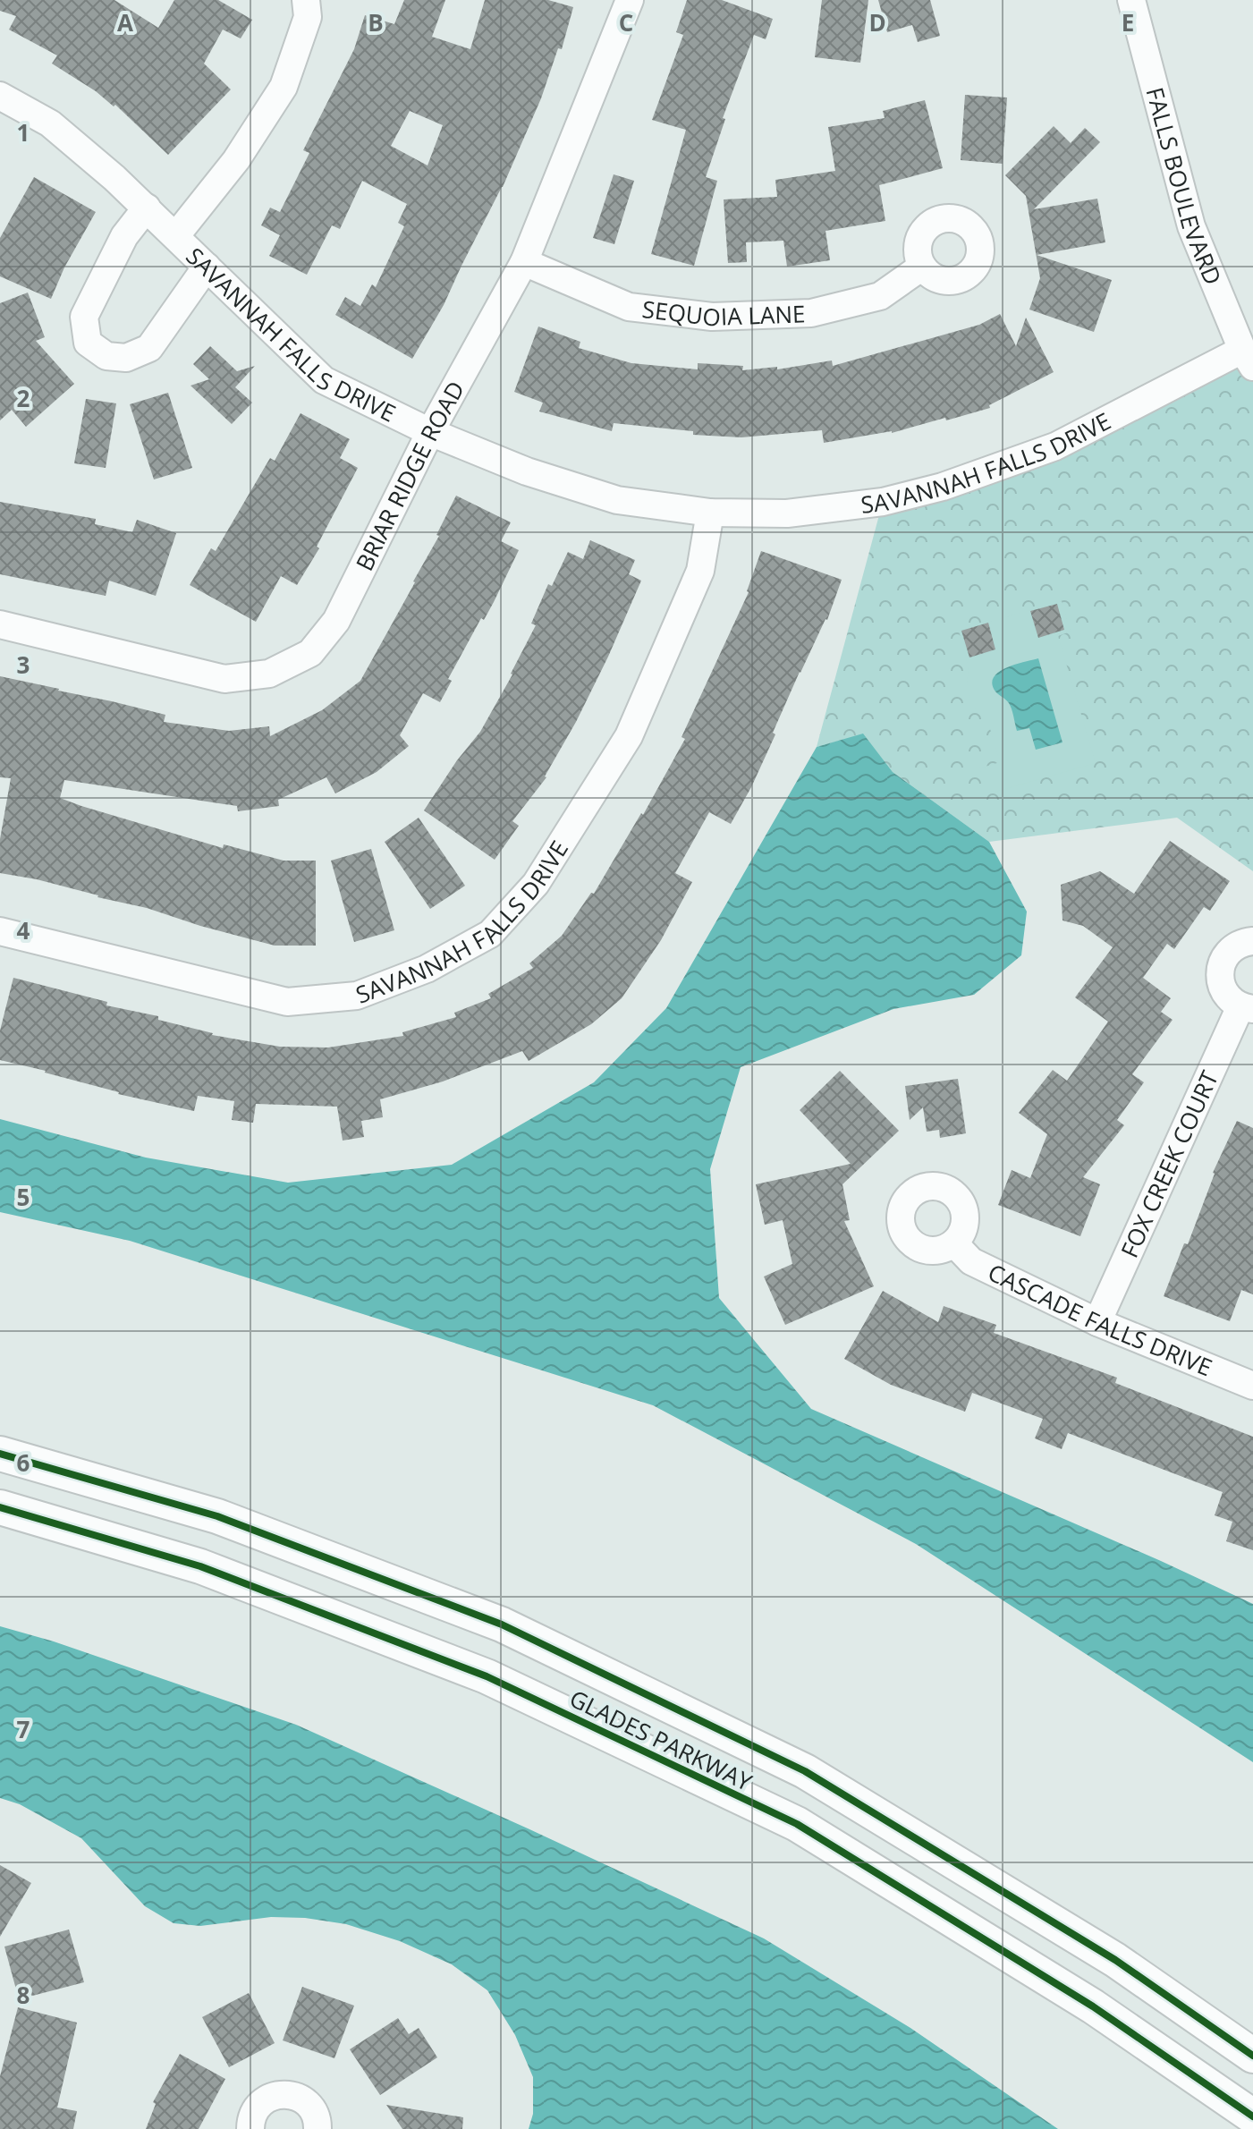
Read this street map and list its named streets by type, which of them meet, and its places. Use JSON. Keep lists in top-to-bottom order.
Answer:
{
  "streets": {
    "main road": ["GLADES PARKWAY"],
    "street": [
      "FALLS BOULEVARD",
      "SEQUOIA LANE",
      "SAVANNAH FALLS DRIVE",
      "BRIAR RIDGE ROAD",
      "FOX CREEK COURT",
      "CASCADE FALLS DRIVE"
    ]
  },
  "crossings": [
    ["FALLS BOULEVARD", "SAVANNAH FALLS DRIVE"],
    ["SEQUOIA LANE", "BRIAR RIDGE ROAD"],
    ["SAVANNAH FALLS DRIVE", "BRIAR RIDGE ROAD"],
    ["FOX CREEK COURT", "CASCADE FALLS DRIVE"]
  ],
  "grid": {
    "columns": [
      "A",
      "B",
      "C",
      "D",
      "E"
    ],
    "rows": [
      "1",
      "2",
      "3",
      "4",
      "5",
      "6",
      "7",
      "8"
    ]
  }
}
